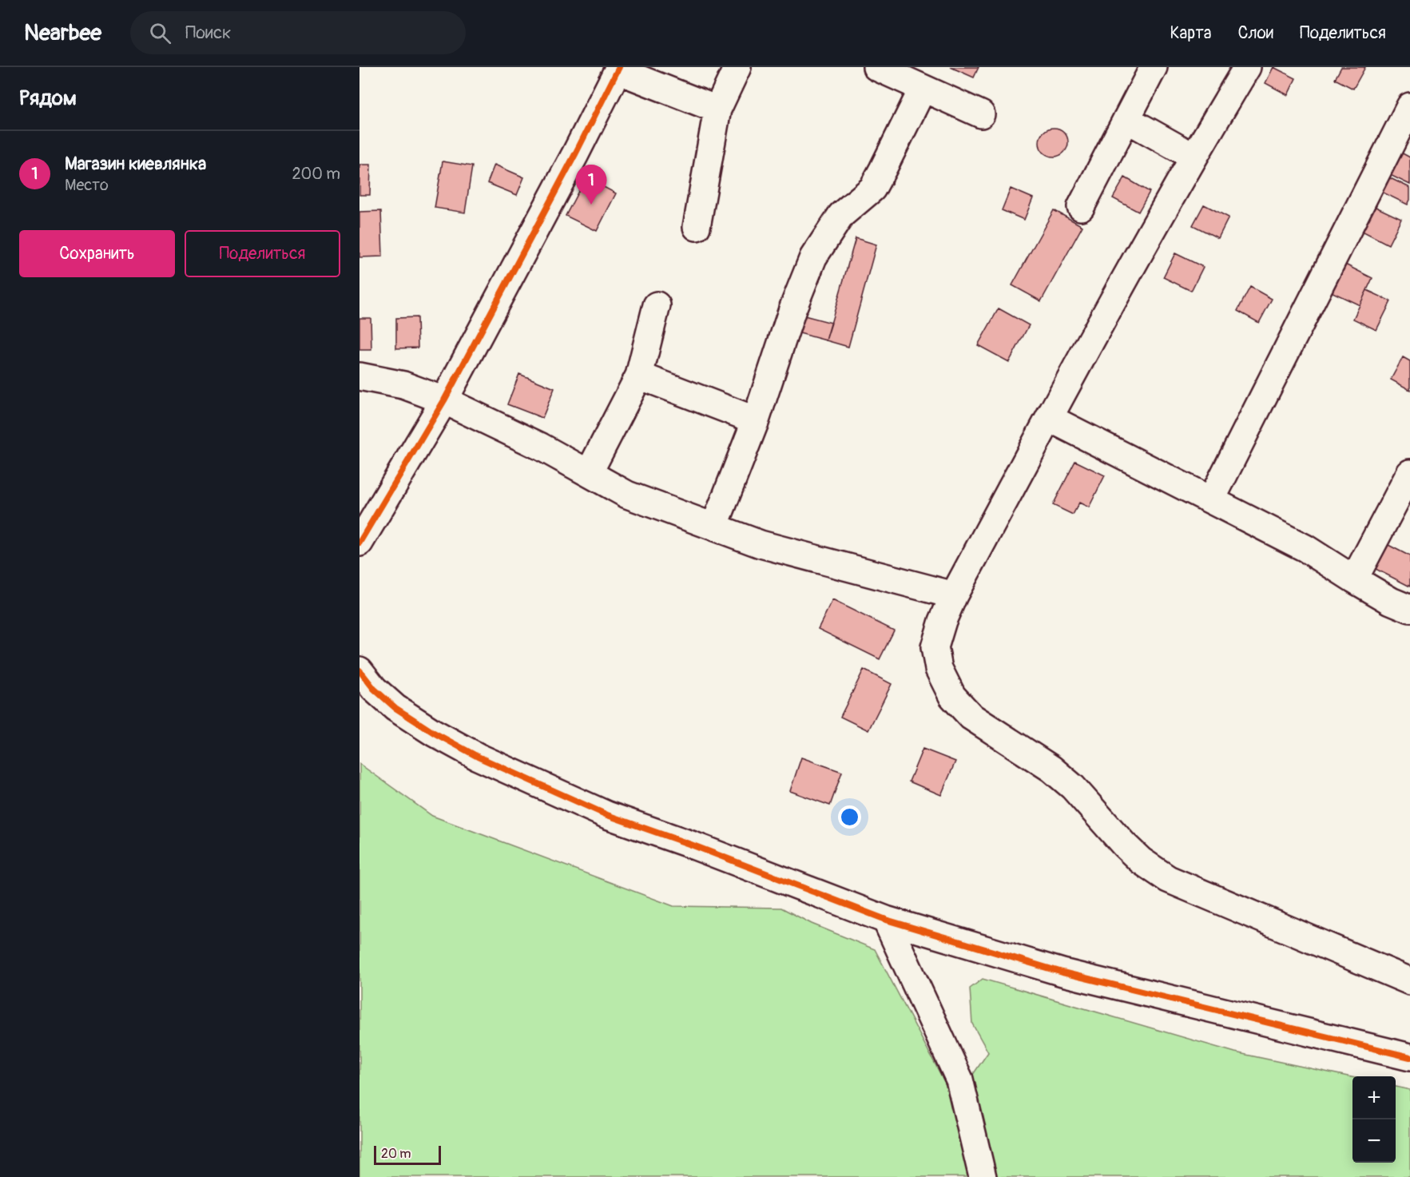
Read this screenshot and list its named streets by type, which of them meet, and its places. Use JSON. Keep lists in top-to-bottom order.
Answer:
{
  "scale_bar": "20 m",
  "page": {
    "header": "Nearbee",
    "search": "Поиск",
    "nav": ["Карта", "Слои", "Поделиться"],
    "heading": "Рядом",
    "list": [
      {
        "mark": "1",
        "name": "Магазин киевлянка",
        "note": "Место",
        "value": "200 m"
      }
    ],
    "pins": "1",
    "buttons": ["Сохранить", "Поделиться"],
    "map_buttons": ["+", "−"],
    "scale": "20 m"
  }
}
